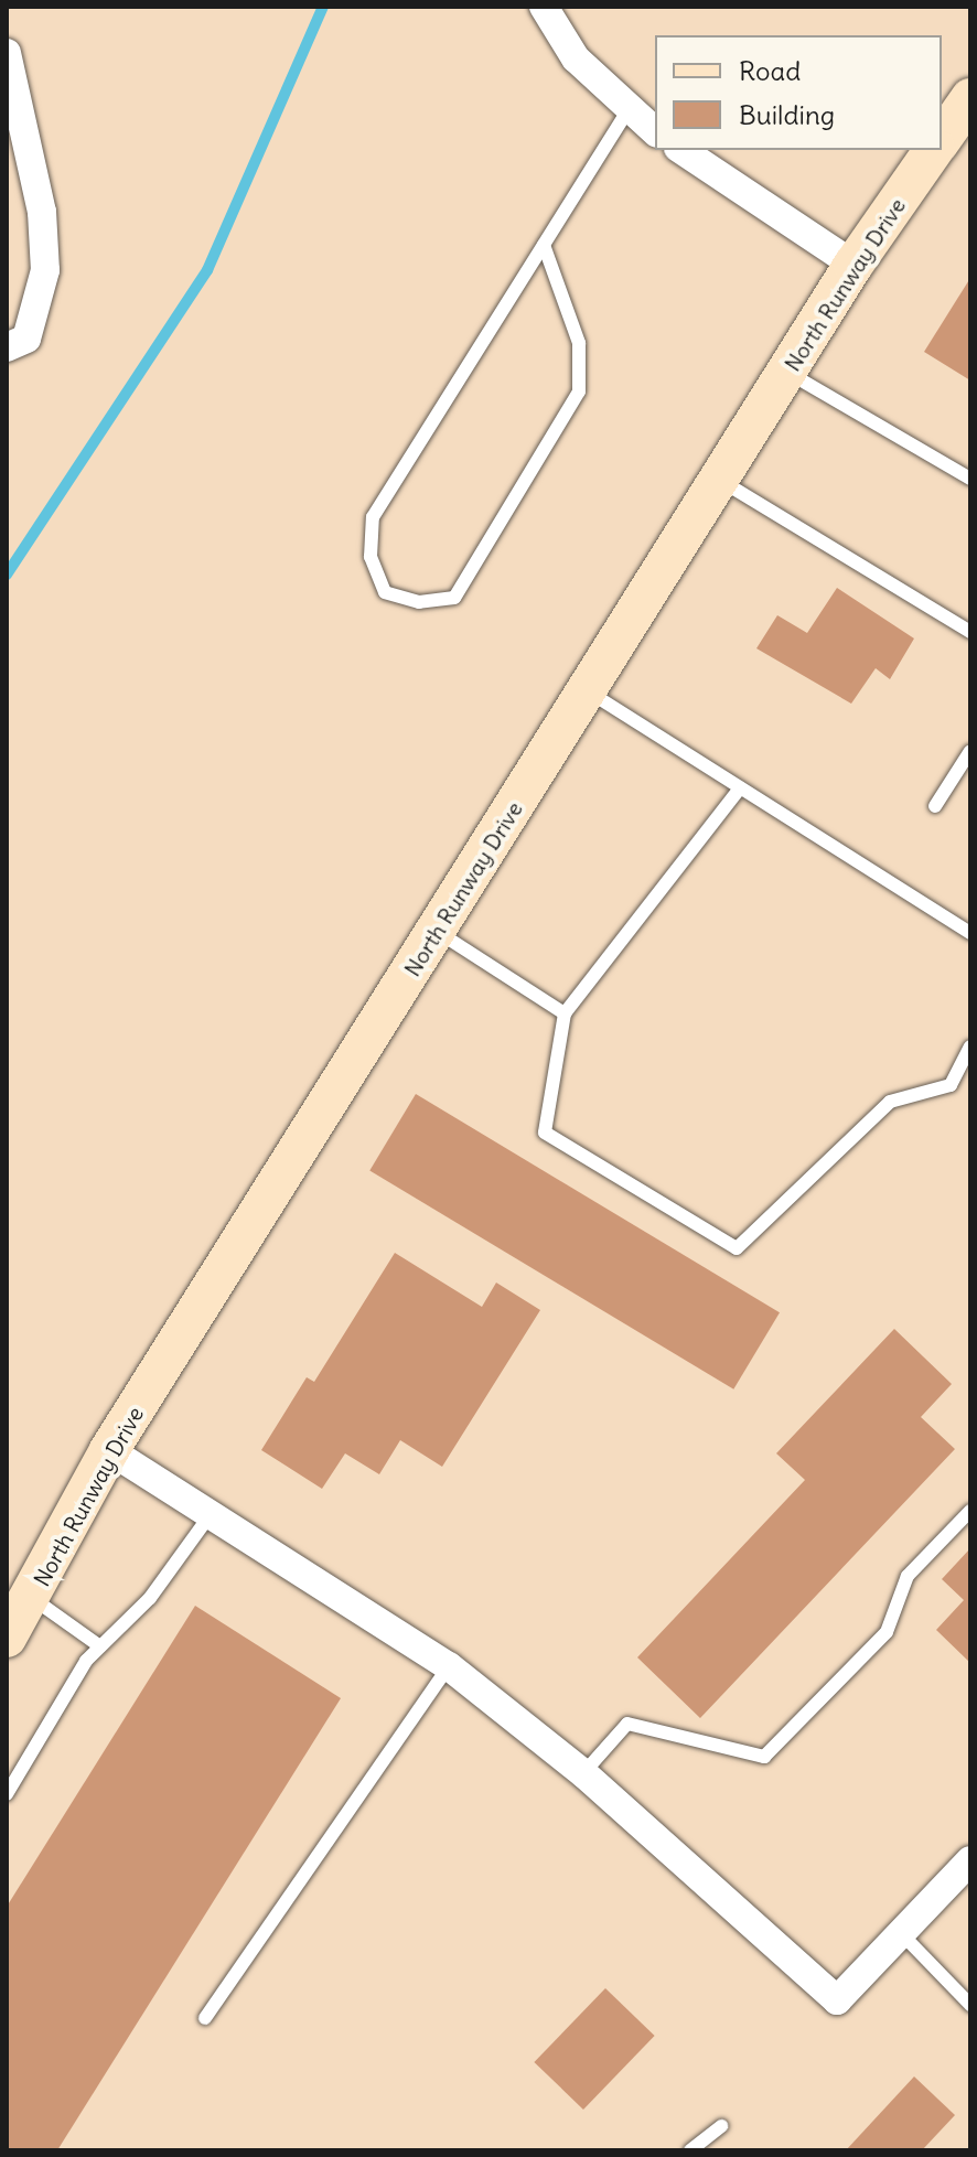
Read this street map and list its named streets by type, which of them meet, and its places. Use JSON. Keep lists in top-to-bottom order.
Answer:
{
  "streets": {
    "street": ["North Runway Drive"]
  },
  "legend": ["Road", "Building"]
}
